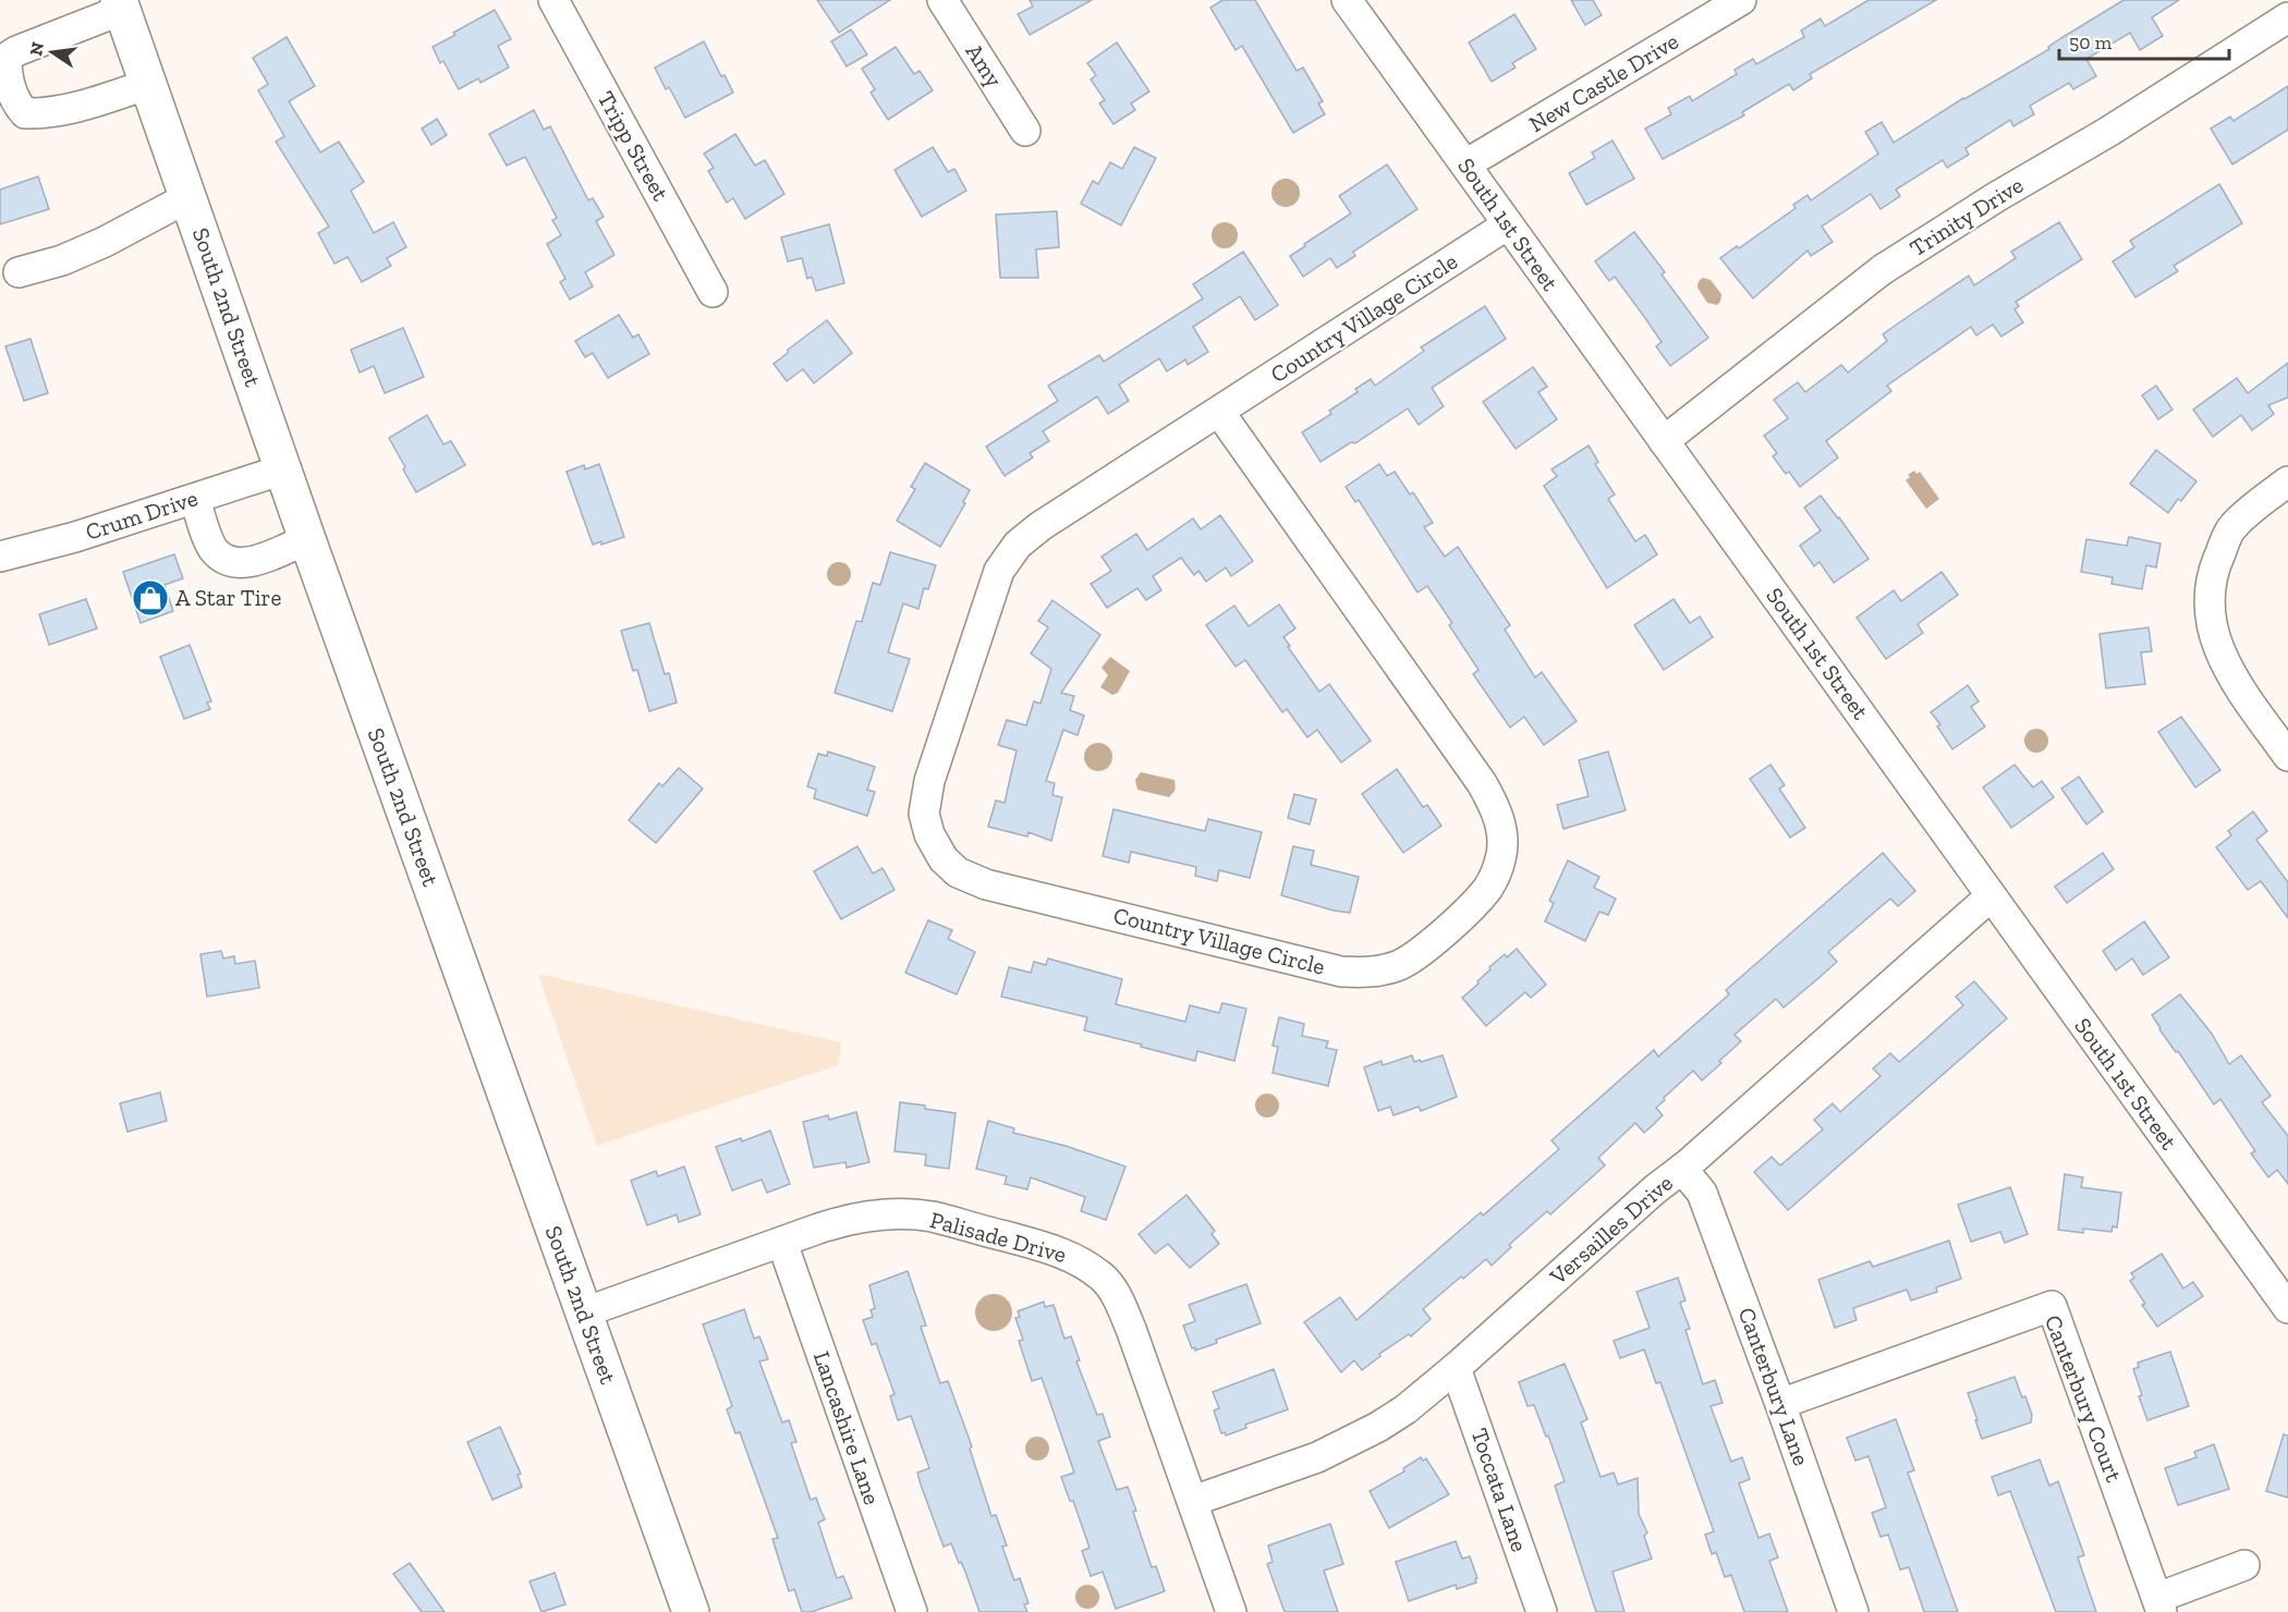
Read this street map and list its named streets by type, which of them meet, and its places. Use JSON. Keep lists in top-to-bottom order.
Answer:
{
  "streets": {
    "main road": ["South 2nd Street"],
    "street": [
      "Amy",
      "New Castle Drive",
      "Tripp Street",
      "Trinity Drive",
      "South 1st Street",
      "Country Village Circle",
      "Crum Drive",
      "Versailles Drive",
      "Palisade Drive",
      "Canterbury Lane",
      "Canterbury Court",
      "Lancashire Lane",
      "Toccata Lane"
    ]
  },
  "crossings": [
    ["New Castle Drive", "South 1st Street"],
    ["Trinity Drive", "South 1st Street"],
    ["South 1st Street", "Country Village Circle"],
    ["South 1st Street", "Versailles Drive"],
    ["South 2nd Street", "Crum Drive"],
    ["South 2nd Street", "Palisade Drive"],
    ["Versailles Drive", "Palisade Drive"],
    ["Versailles Drive", "Canterbury Lane"],
    ["Versailles Drive", "Toccata Lane"],
    ["Palisade Drive", "Lancashire Lane"],
    ["Canterbury Lane", "Canterbury Court"]
  ],
  "places": {
    "shop": ["A Star Tire"]
  },
  "scale_bar": "50 m",
  "north": "left"
}
